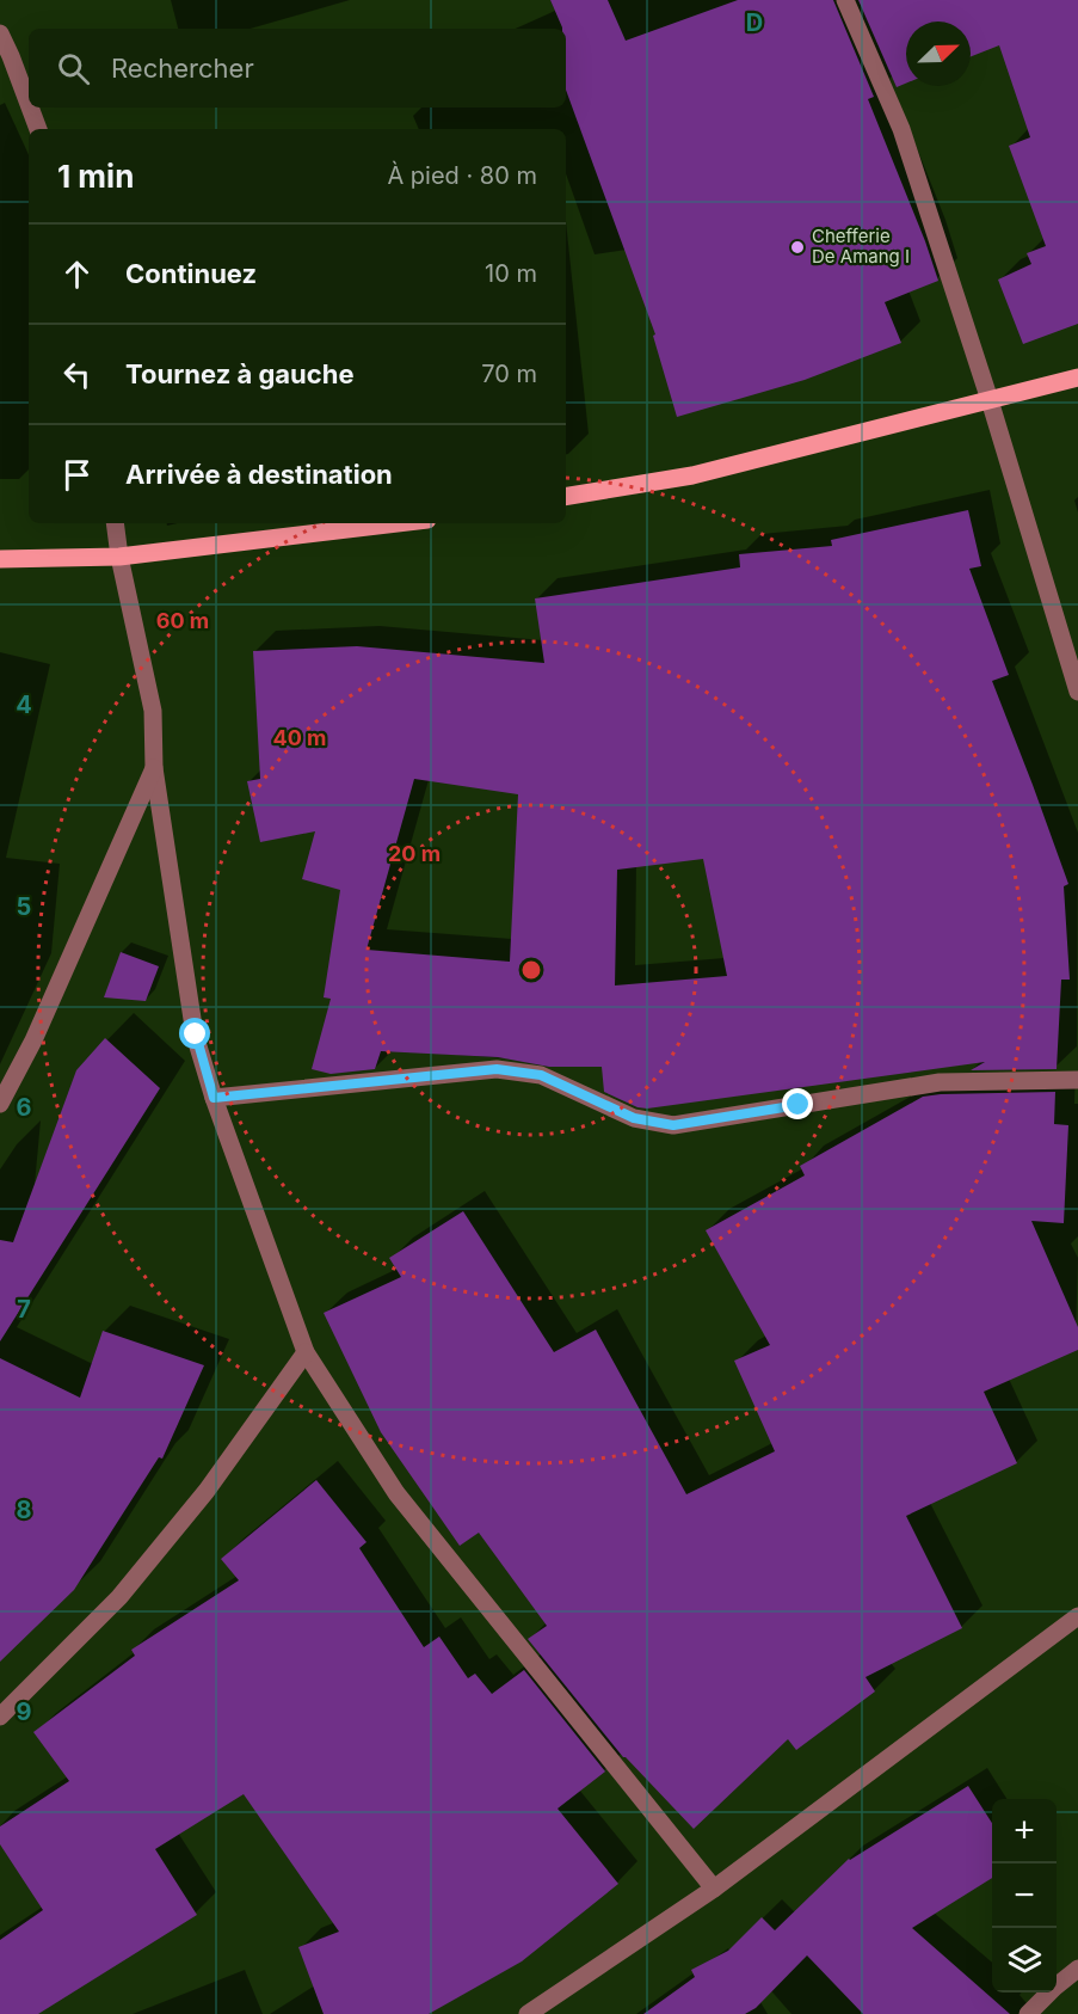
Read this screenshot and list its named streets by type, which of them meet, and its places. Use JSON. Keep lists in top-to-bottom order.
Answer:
{
  "places": ["Chefferie De Amang I"],
  "north": "top right",
  "page": {
    "search": "Rechercher",
    "heading": ["1 min", "À pied · 80 m"],
    "list": [
      ["Continuez", "10 m"],
      ["Tournez à gauche", "70 m"],
      "Arrivée à destination"
    ],
    "map_buttons": ["+", "−"]
  },
  "grid": {
    "columns": ["D"],
    "rows": [
      "4",
      "5",
      "6",
      "7",
      "8",
      "9"
    ]
  },
  "rings": ["60 m", "40 m", "20 m"]
}
